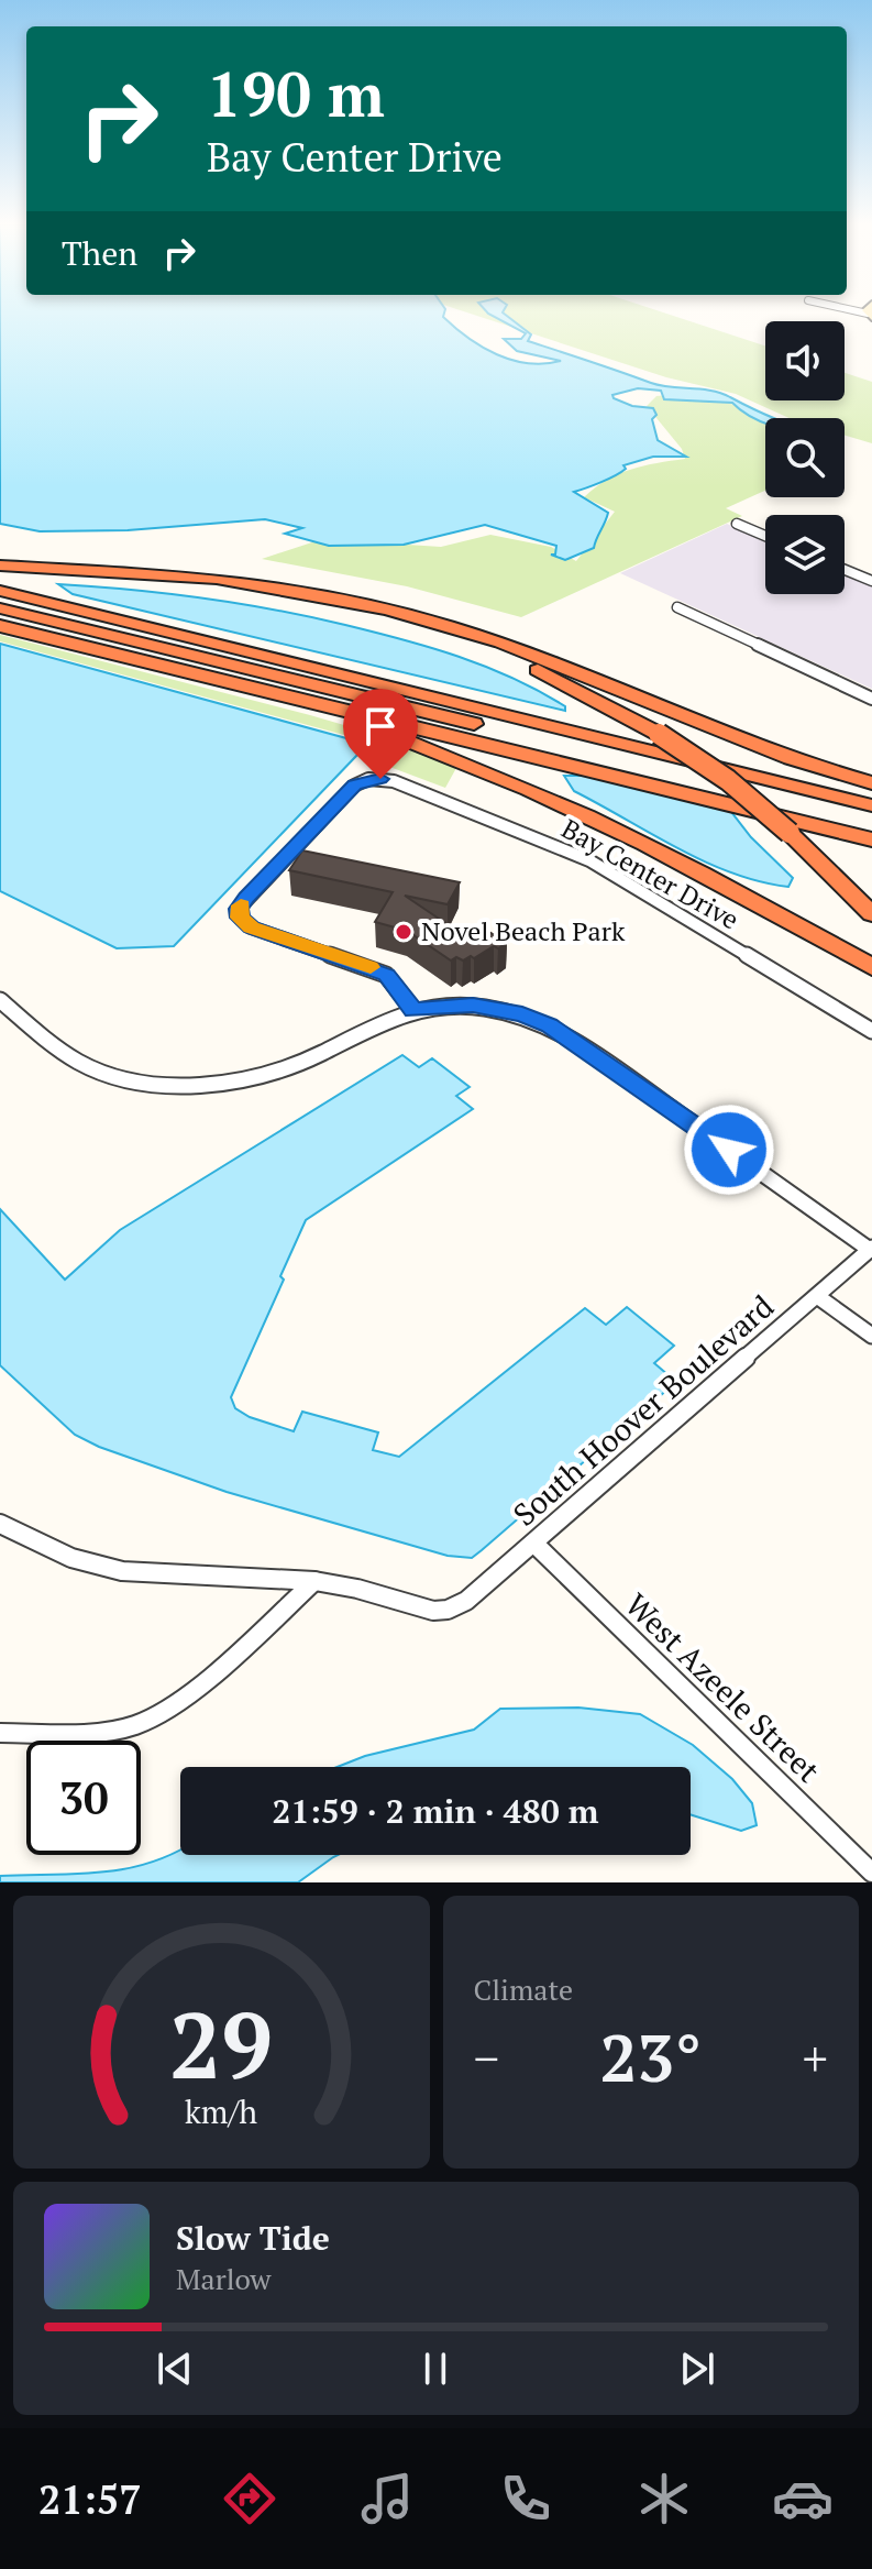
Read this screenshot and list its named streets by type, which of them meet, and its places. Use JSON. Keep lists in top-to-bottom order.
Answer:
{
  "streets": {
    "street": ["Bay Center Drive", "South Hoover Boulevard", "West Azeele Street"]
  },
  "crossings": [
    ["South Hoover Boulevard", "West Azeele Street"]
  ],
  "places": ["Novel Beach Park"],
  "page": {
    "turn": ["190 m", "Bay Center Drive"],
    "then": "Then",
    "limit": "30",
    "trip": "21:59 · 2 min · 480 m",
    "tile": "Climate",
    "heat": ["−", "23°", "+"],
    "song": ["Slow Tide", "Marlow"],
    "tabs": "21:57",
    "gauge": ["29", "km/h"]
  }
}
